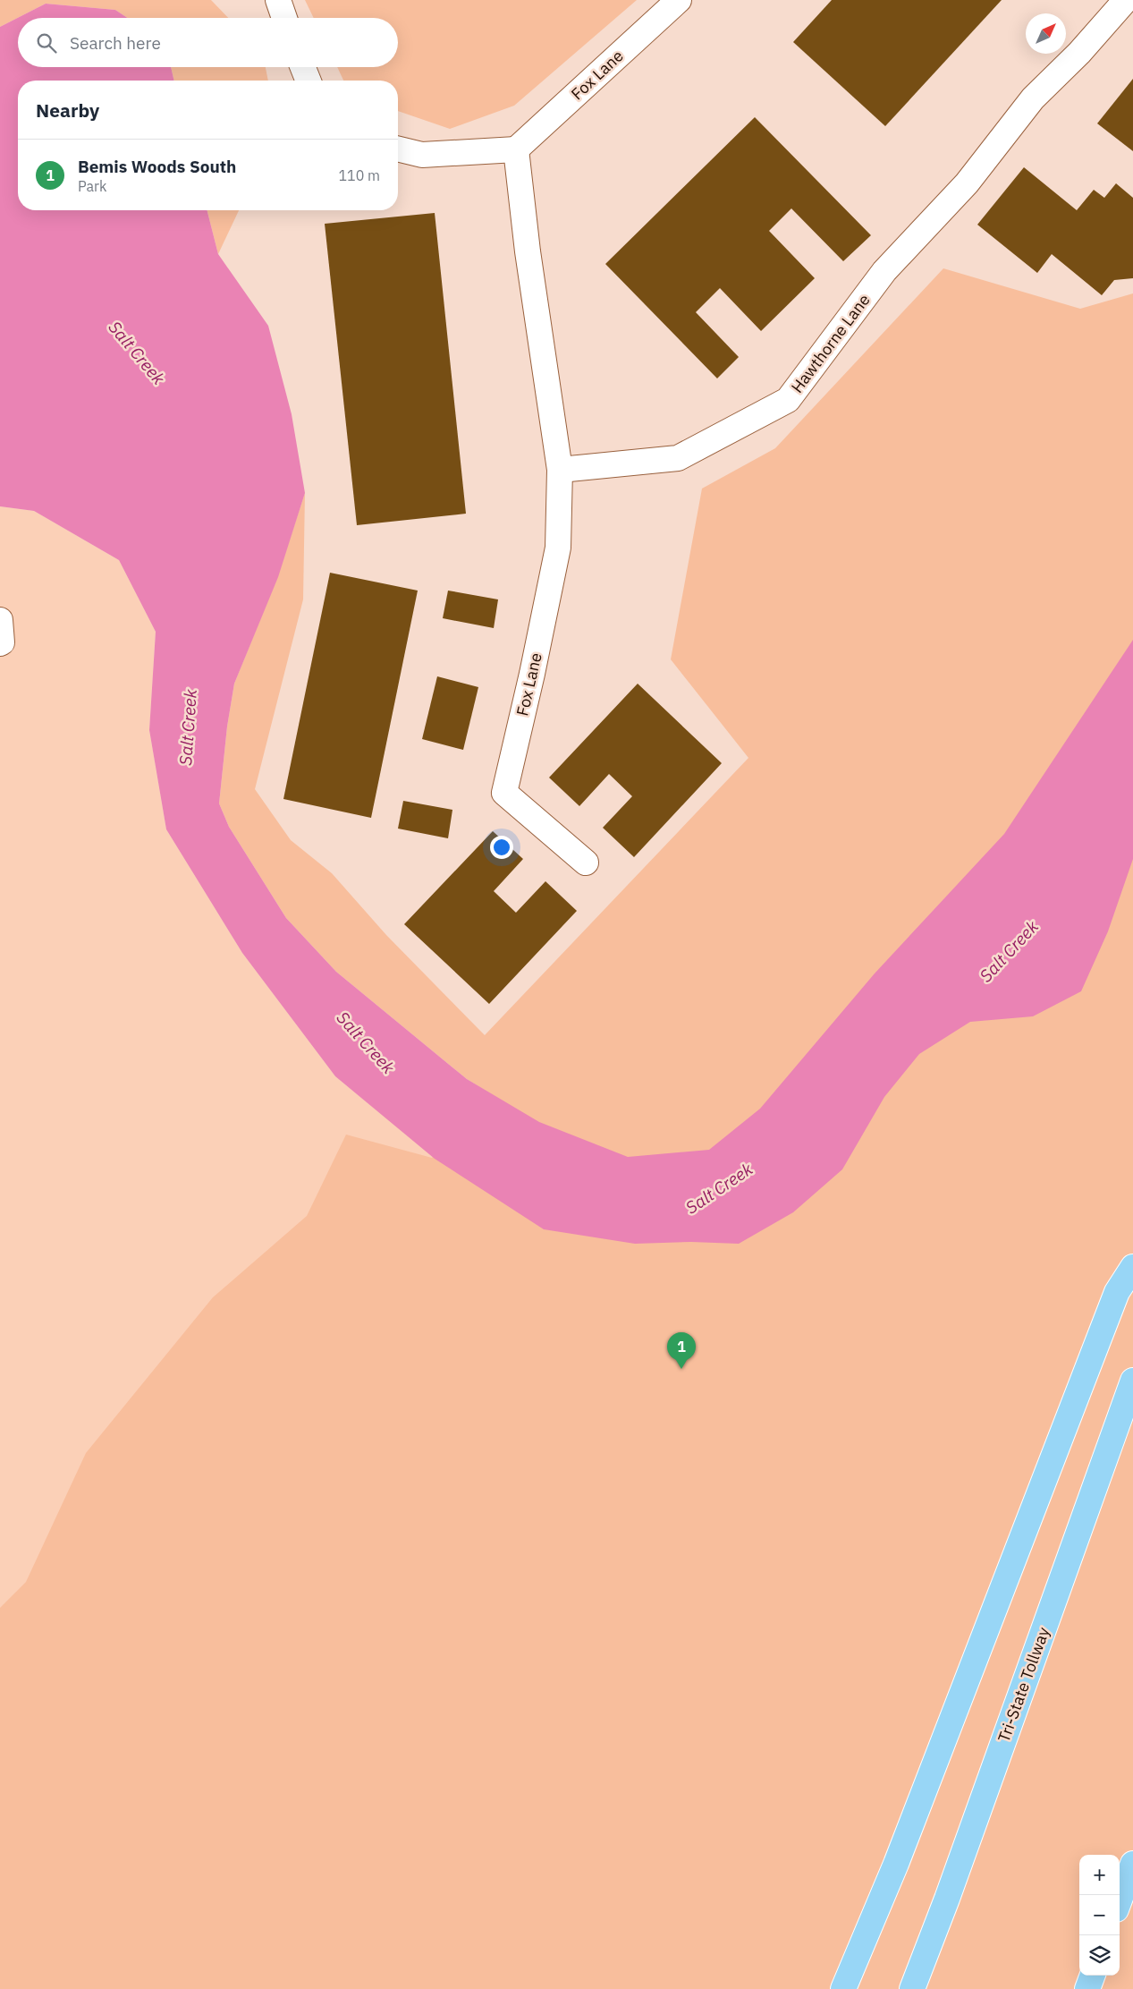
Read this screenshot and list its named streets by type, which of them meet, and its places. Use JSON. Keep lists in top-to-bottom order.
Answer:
{
  "streets": {
    "highway": ["Tri-State Tollway"],
    "street": ["Fox Lane", "Hawthorne Lane"]
  },
  "crossings": [
    ["Fox Lane", "Hawthorne Lane"]
  ],
  "water": ["Salt Creek"],
  "north": "top right",
  "page": {
    "search": "Search here",
    "heading": "Nearby",
    "list": [
      {
        "mark": "1",
        "name": "Bemis Woods South",
        "note": "Park",
        "value": "110 m"
      }
    ],
    "pins": "1",
    "map_buttons": ["+", "−"]
  }
}
